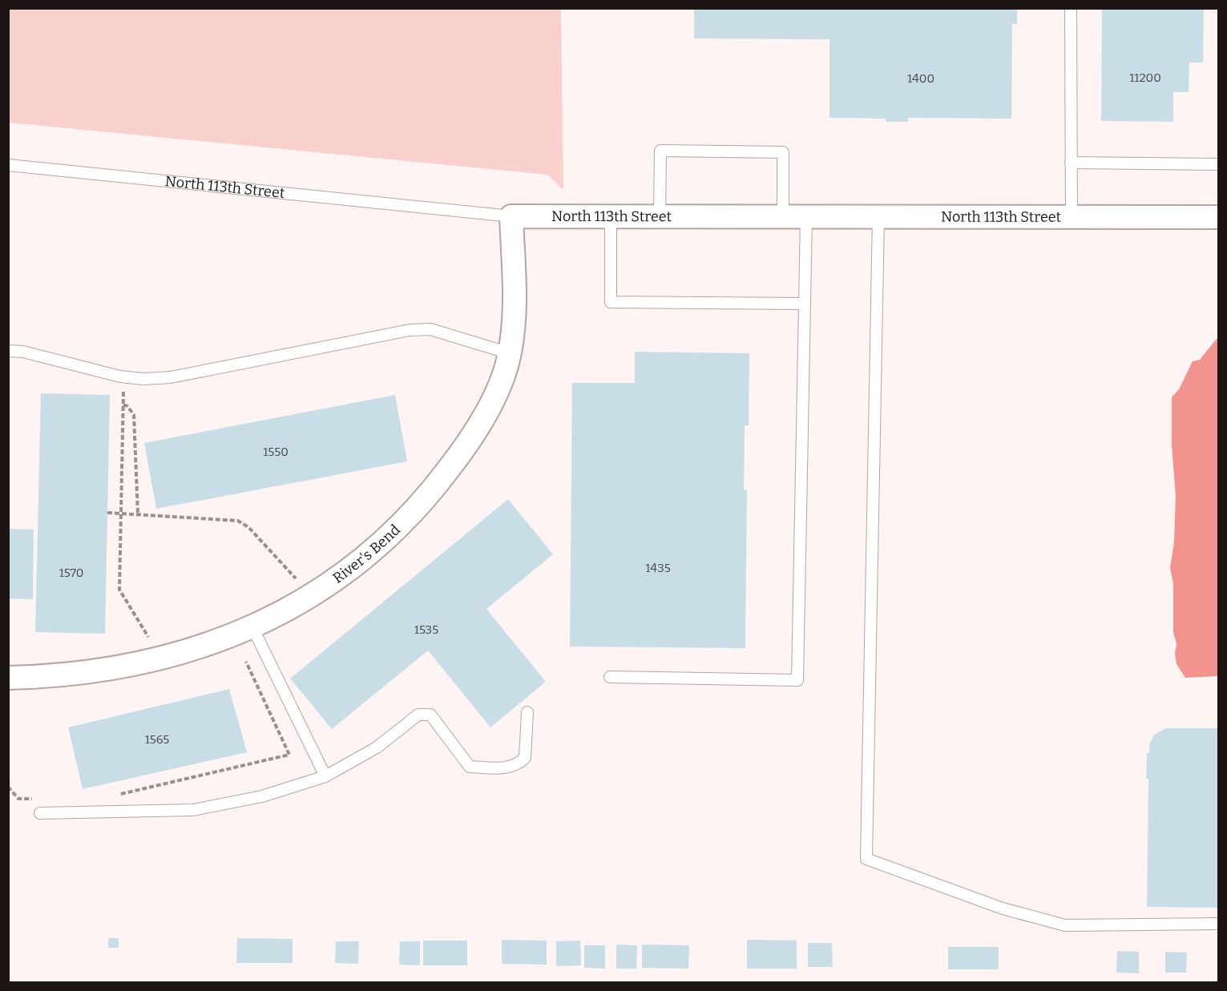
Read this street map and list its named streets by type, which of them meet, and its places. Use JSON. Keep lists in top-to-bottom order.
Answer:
{
  "streets": {
    "street": ["North 113th Street", "River's Bend"]
  },
  "crossings": [
    ["North 113th Street", "River's Bend"]
  ],
  "house_numbers": [
    "11200",
    "1400",
    "1550",
    "1435",
    "1570",
    "1535",
    "1565"
  ]
}
